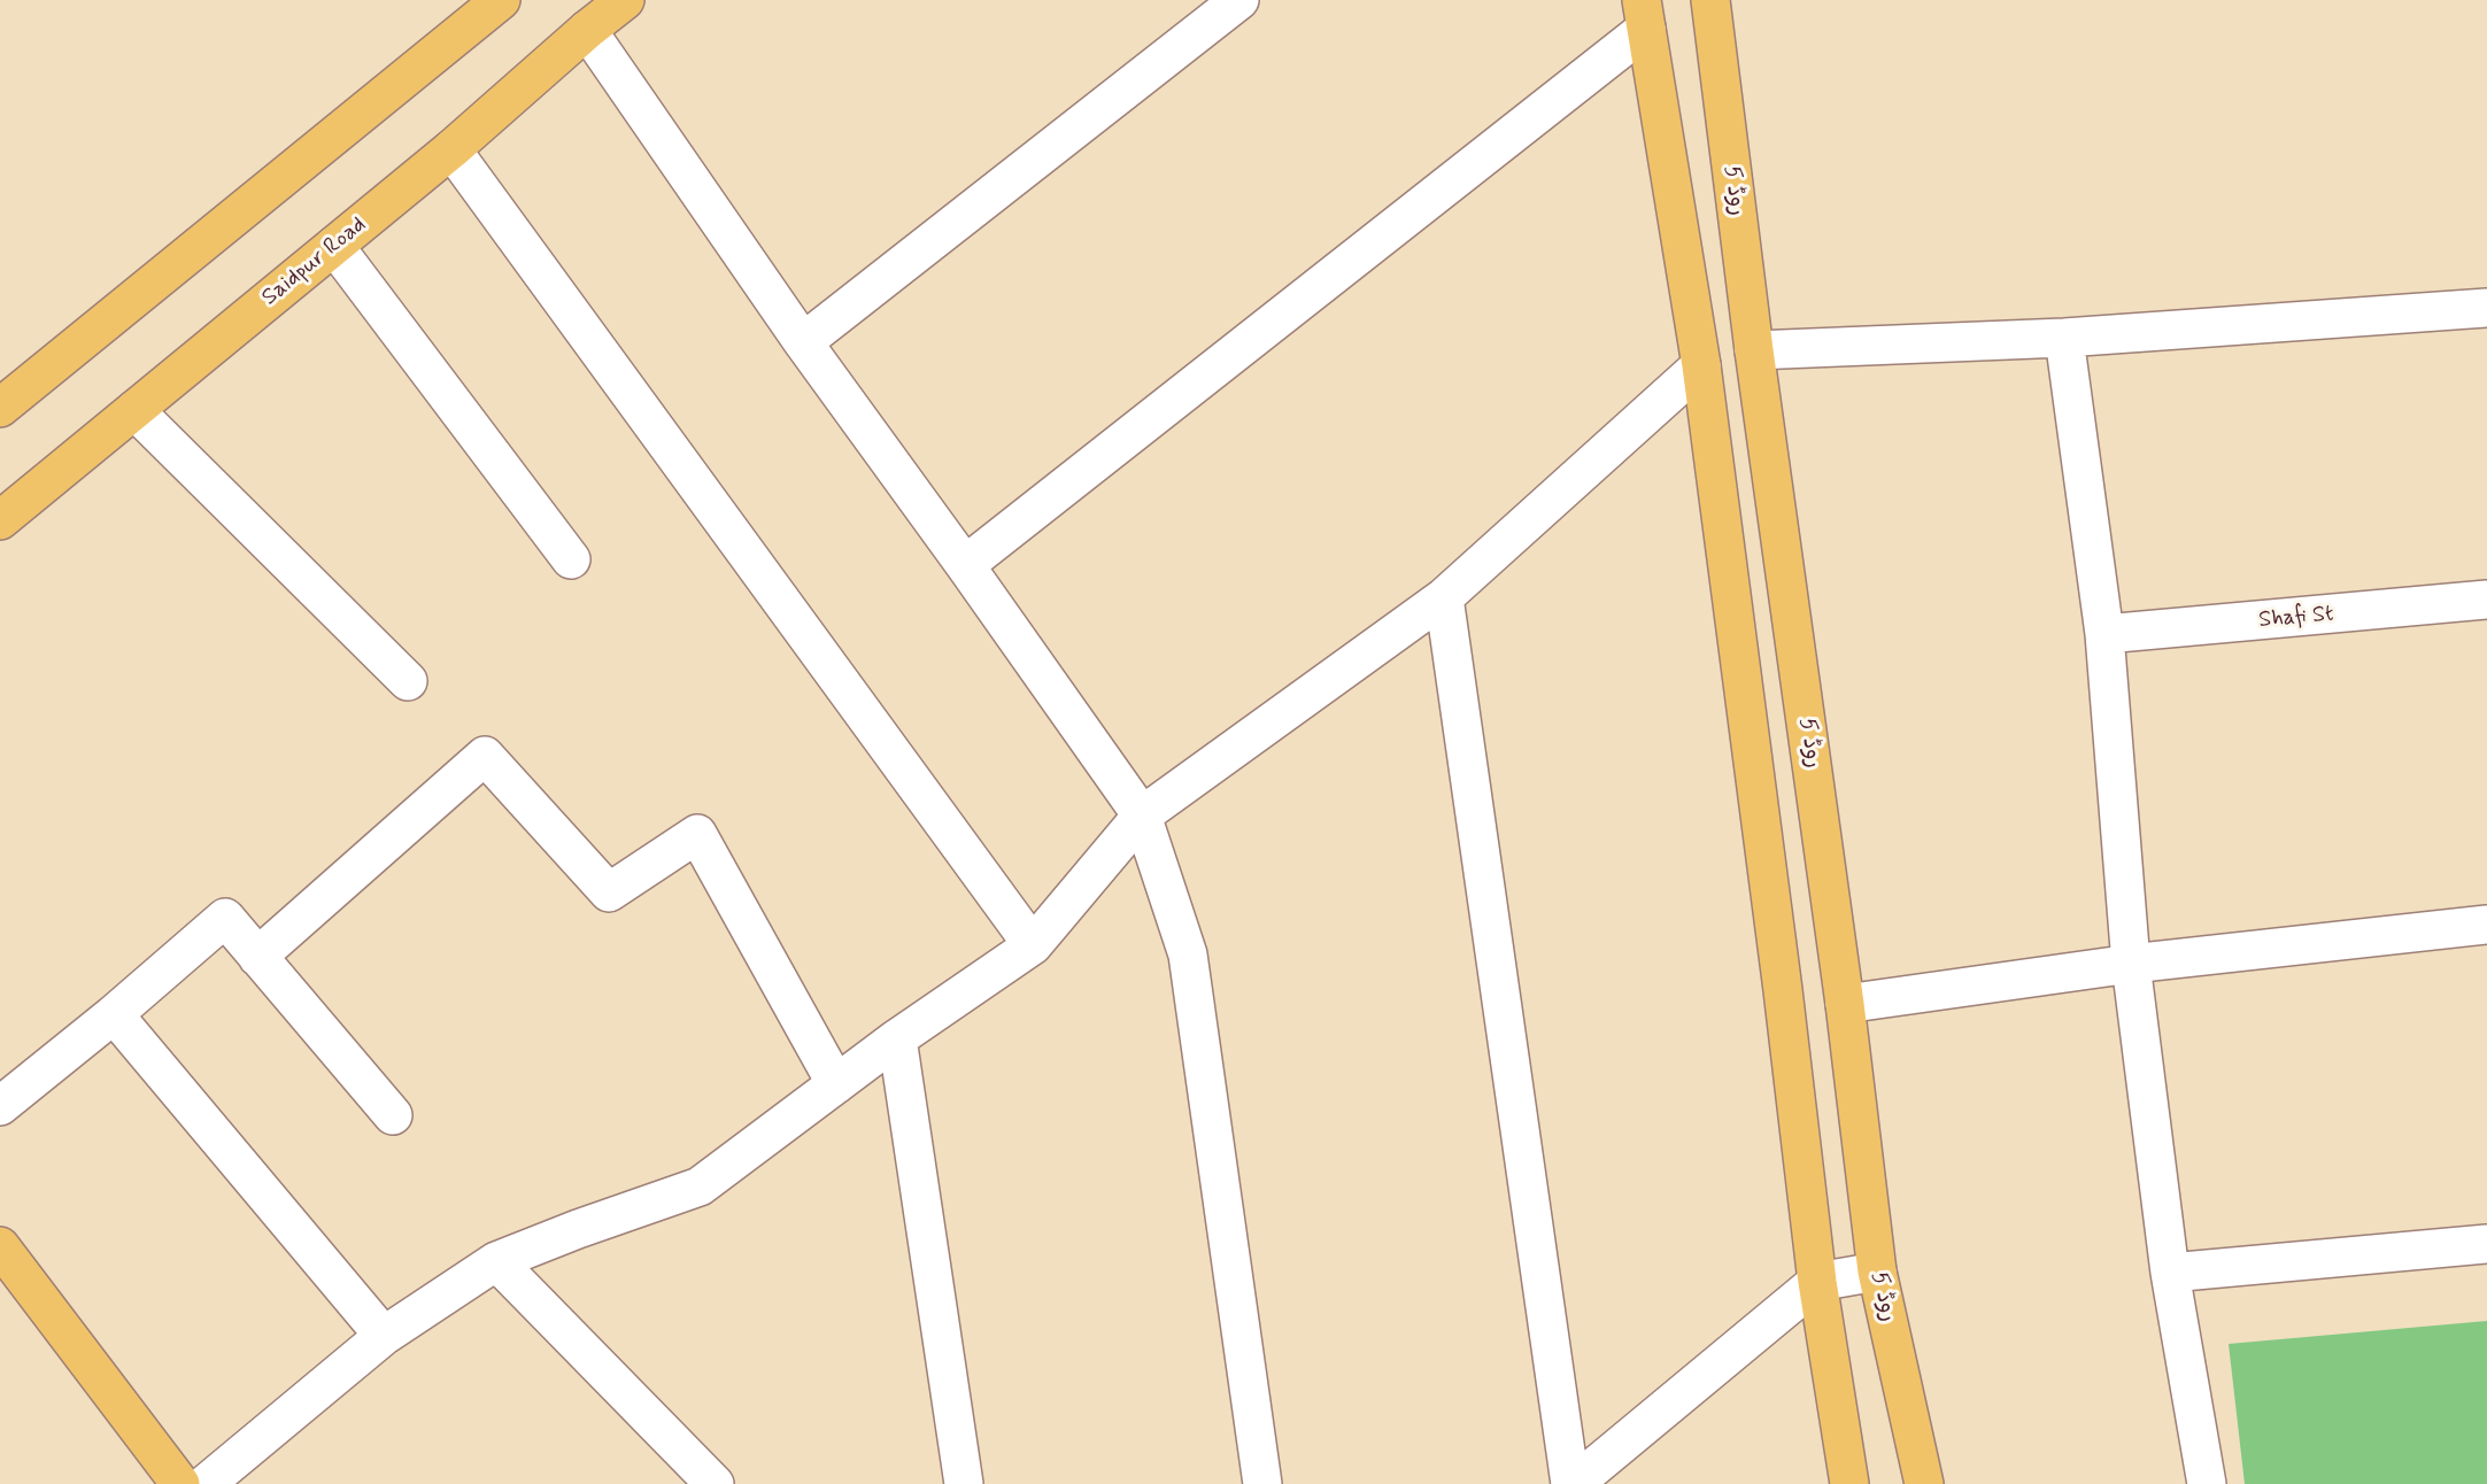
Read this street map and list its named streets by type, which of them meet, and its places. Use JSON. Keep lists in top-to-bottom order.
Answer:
{
  "streets": {
    "main road": ["روڈ 5", "Saidpur Road"],
    "street": ["Shafi St"]
  }
}
